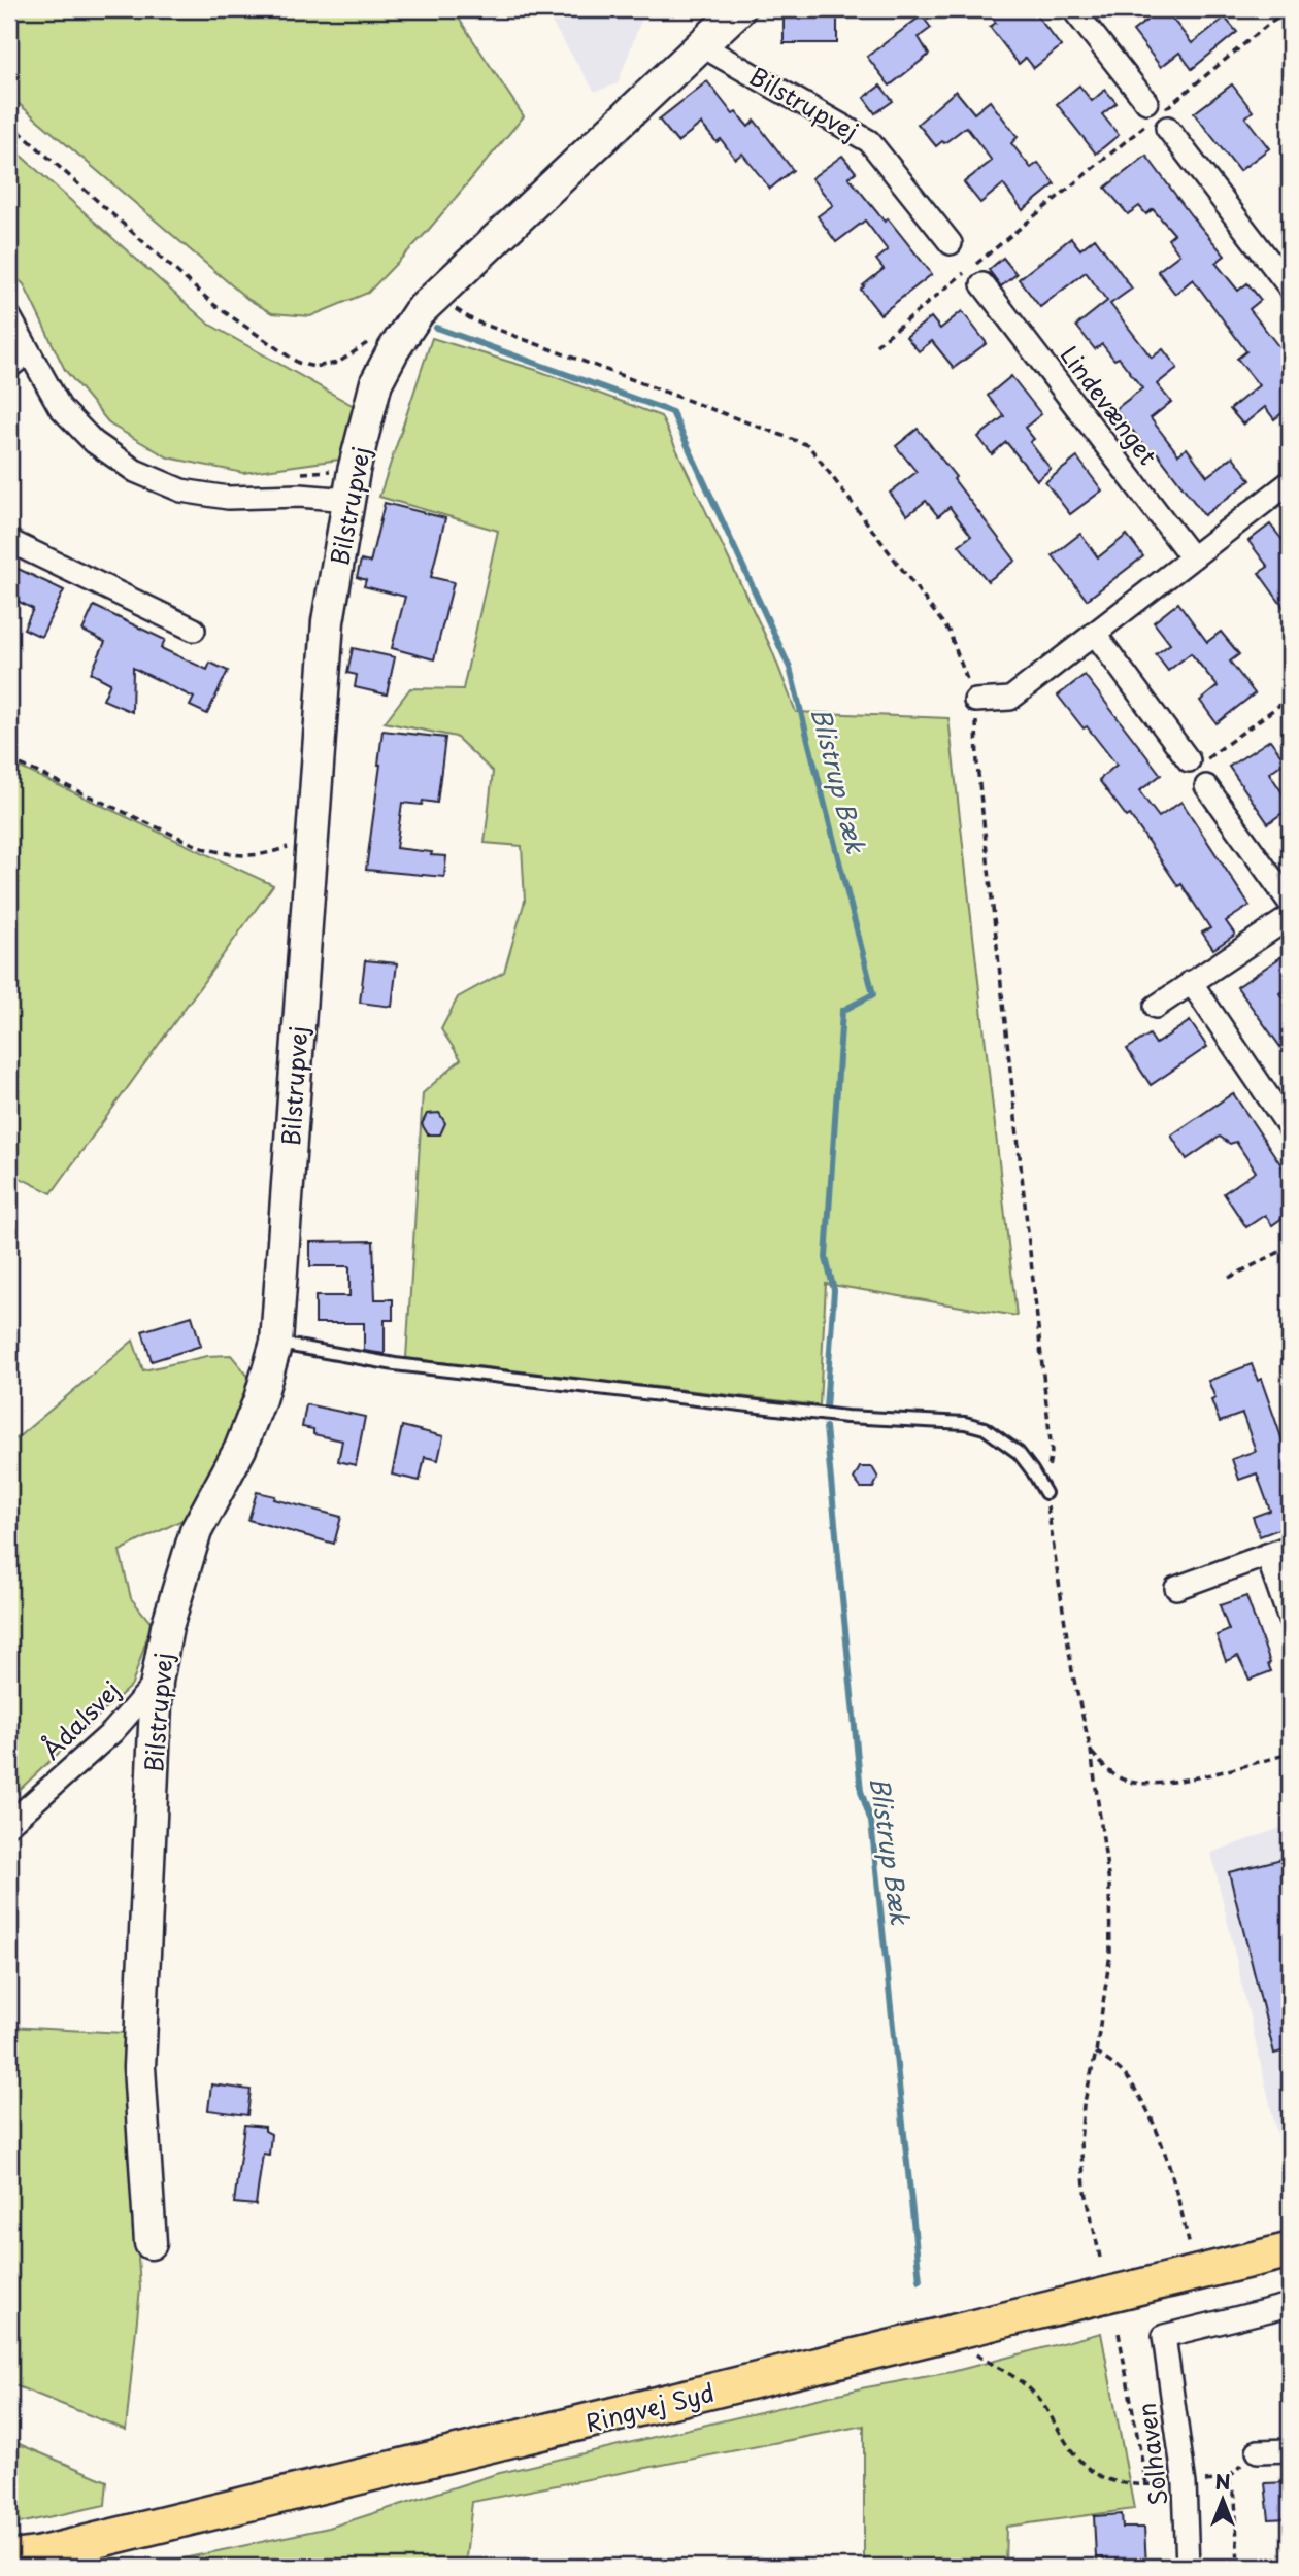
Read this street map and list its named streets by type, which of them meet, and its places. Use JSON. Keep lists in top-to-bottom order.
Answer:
{
  "streets": {
    "main road": ["Ringvej Syd"],
    "street": [
      "Bilstrupvej",
      "Lindevænget",
      "Ådalsvej",
      "Solhaven"
    ]
  },
  "crossings": [
    ["Bilstrupvej", "Ådalsvej"]
  ],
  "water": ["Blistrup Bæk"],
  "north": "top"
}
